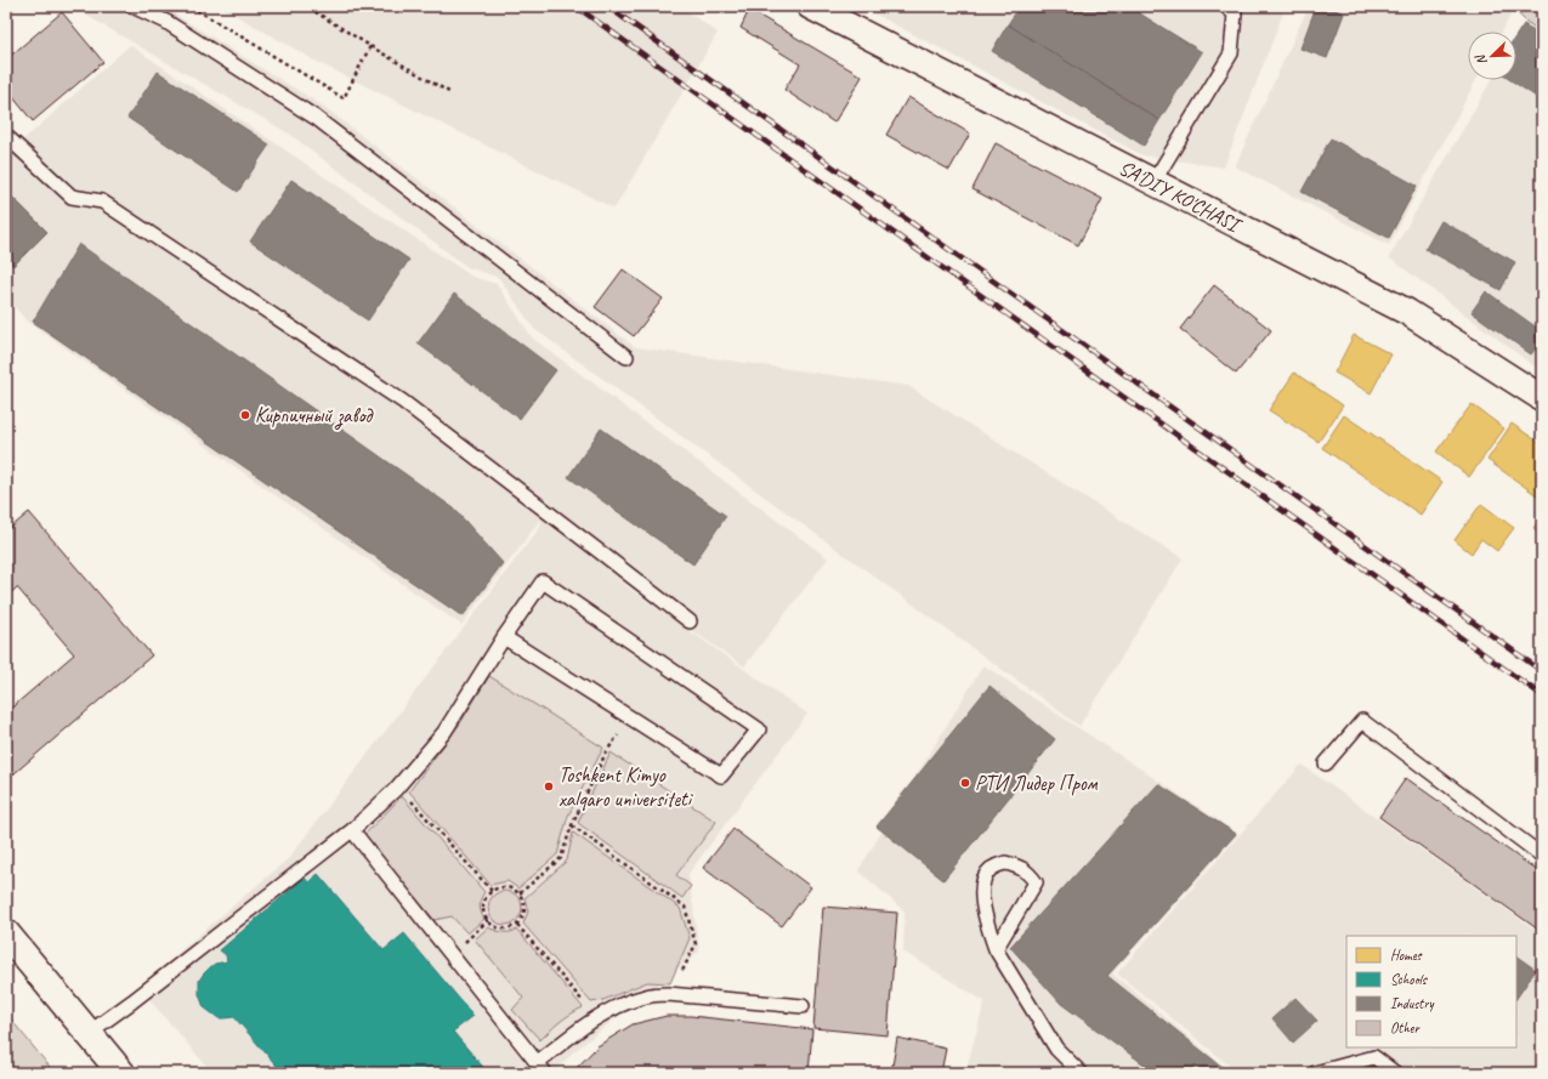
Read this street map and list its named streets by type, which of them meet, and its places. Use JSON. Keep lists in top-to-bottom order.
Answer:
{
  "streets": {
    "street": ["SA'DIY KO'CHASI"]
  },
  "places": ["Кирпичный завод", "РТИ Лидер Пром", "Toshkent Kimyo xalqaro universiteti"],
  "legend": [
    "Homes",
    "Schools",
    "Industry",
    "Other"
  ],
  "north": "bottom left"
}
